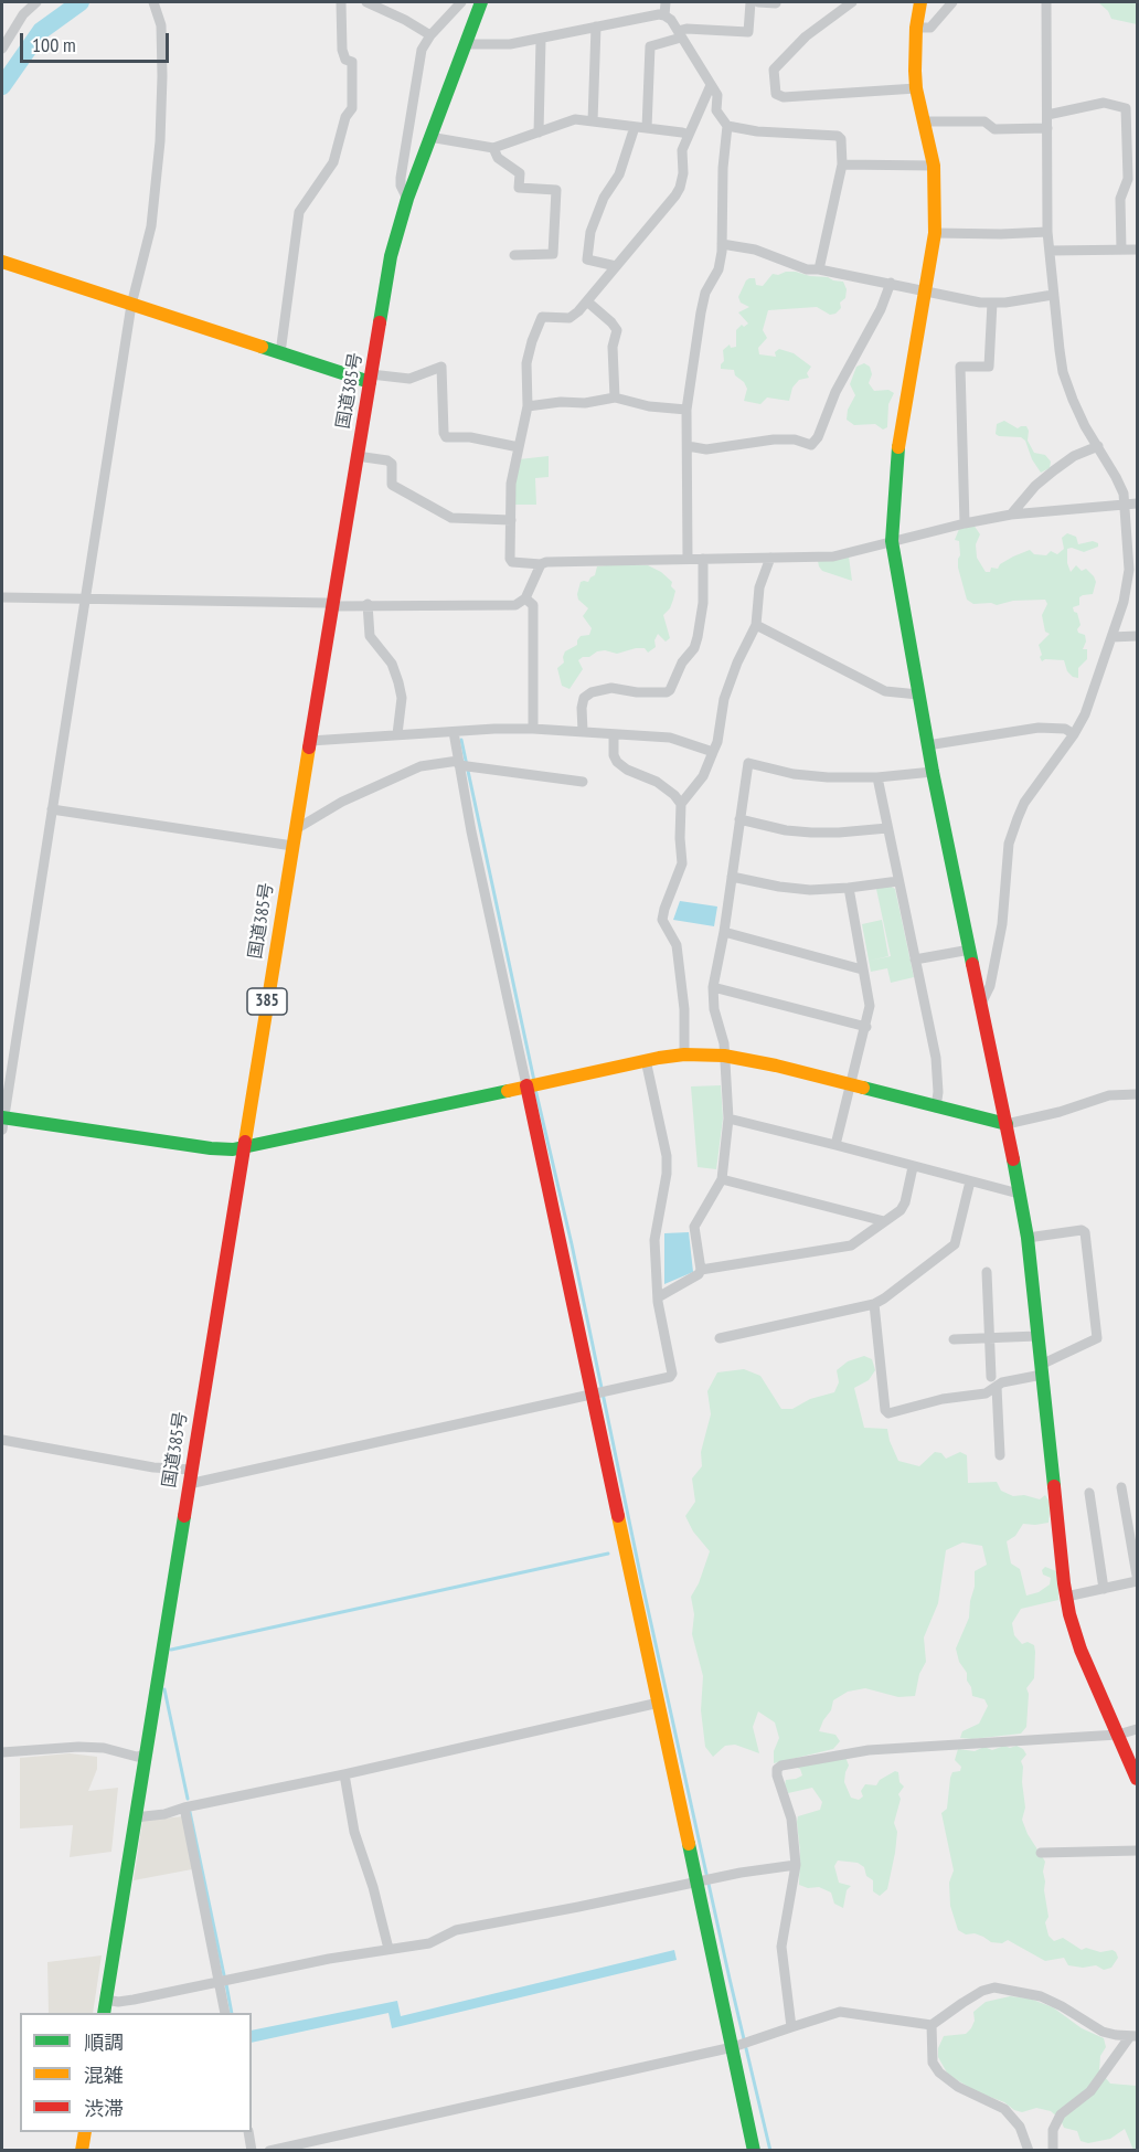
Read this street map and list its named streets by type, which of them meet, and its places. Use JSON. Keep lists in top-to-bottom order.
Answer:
{
  "streets": {
    "main road": ["国道385号", "385"]
  },
  "legend": ["順調", "混雑", "渋滞"],
  "scale_bar": "100 m"
}
